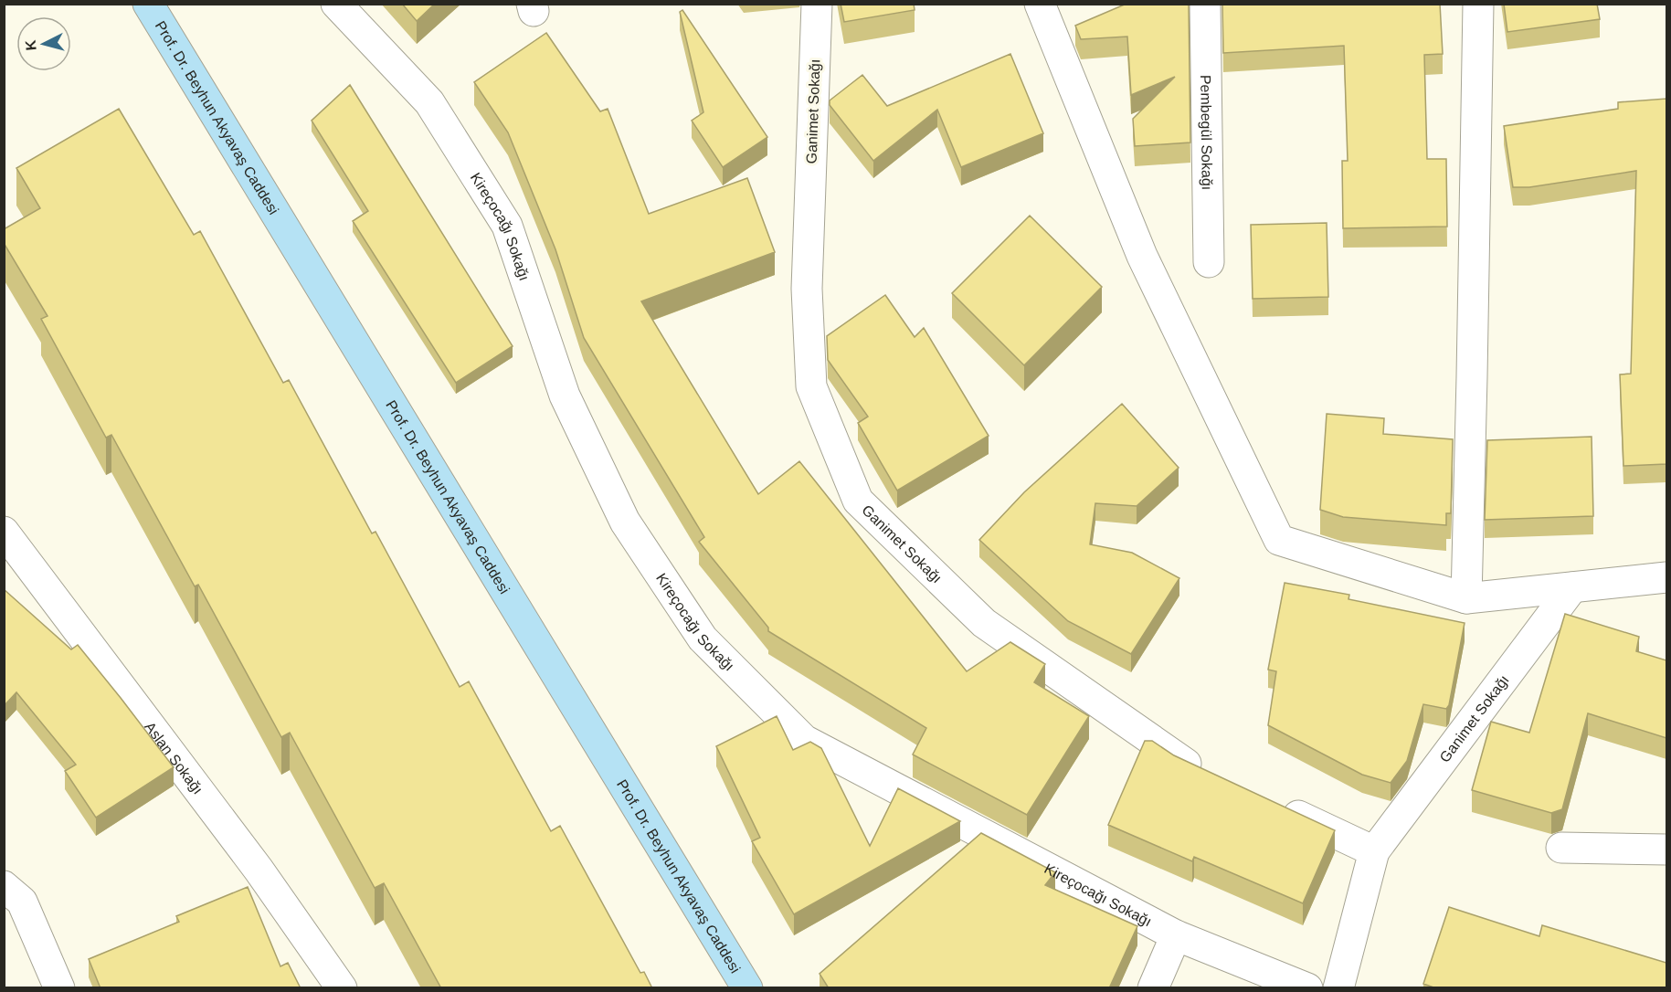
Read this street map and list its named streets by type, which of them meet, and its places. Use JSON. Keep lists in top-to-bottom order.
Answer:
{
  "streets": {
    "main road": ["Prof. Dr. Beyhun Akyavaş Caddesi"],
    "street": [
      "Ganimet Sokağı",
      "Pembegül Sokağı",
      "Kireçocağı Sokağı",
      "Aslan Sokağı"
    ]
  },
  "north": "left"
}
